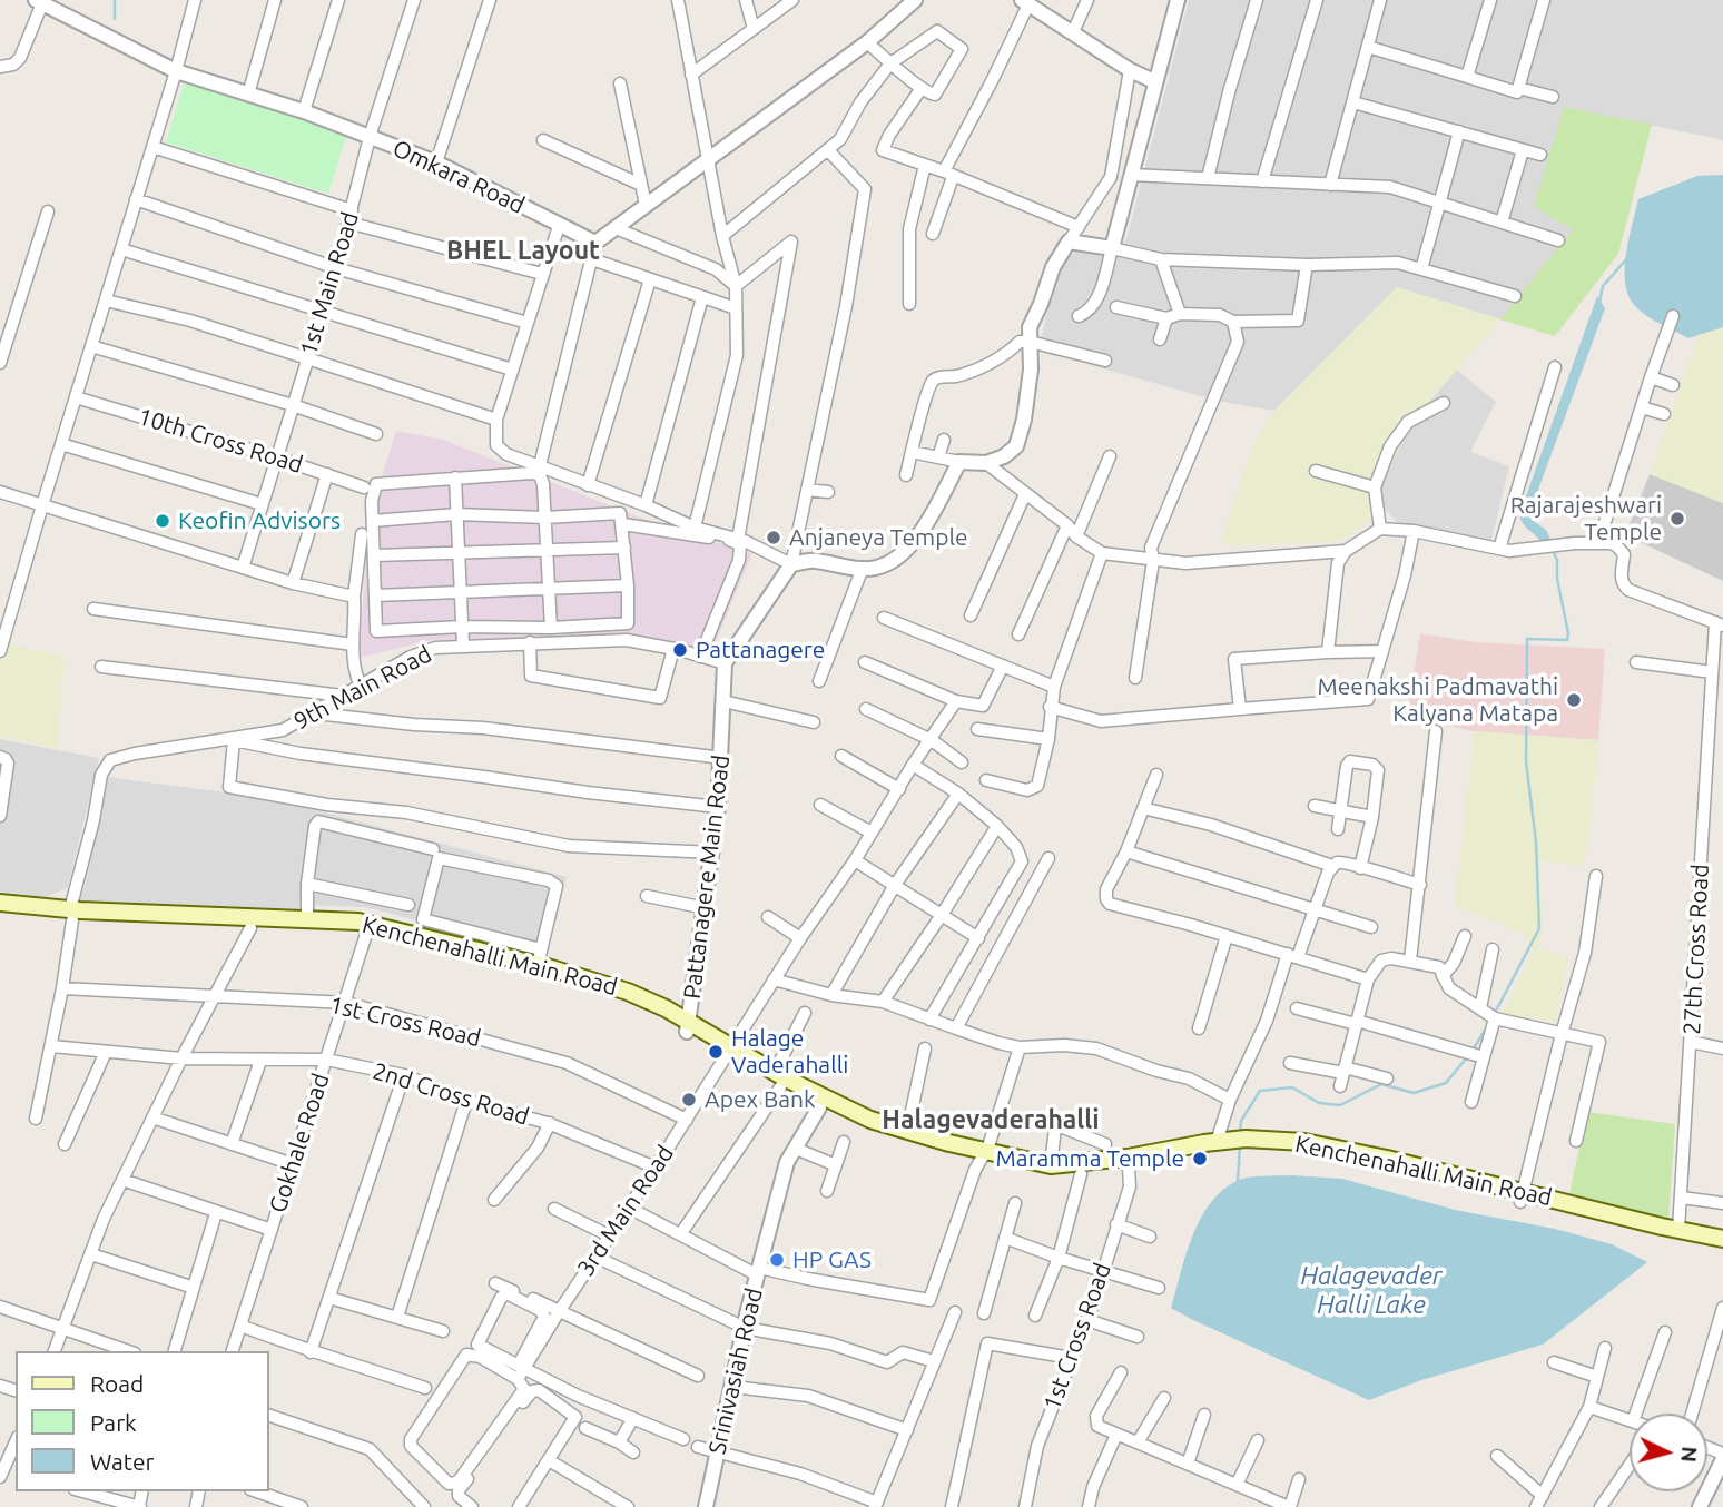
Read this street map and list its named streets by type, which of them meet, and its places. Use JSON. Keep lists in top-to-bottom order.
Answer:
{
  "streets": {
    "main road": ["Kenchenahalli Main Road"],
    "street": [
      "Omkara Road",
      "1st Main Road",
      "10th Cross Road",
      "9th Main Road",
      "Pattanagere Main Road",
      "27th Cross Road",
      "1st Cross Road",
      "2nd Cross Road",
      "Gokhale Road",
      "3rd Main Road",
      "Srinivasiah Road"
    ]
  },
  "crossings": [
    ["Omkara Road", "1st Main Road"],
    ["1st Main Road", "10th Cross Road"],
    ["9th Main Road", "Pattanagere Main Road"],
    ["9th Main Road", "Kenchenahalli Main Road"],
    ["Pattanagere Main Road", "Kenchenahalli Main Road"],
    ["27th Cross Road", "Kenchenahalli Main Road"],
    ["Kenchenahalli Main Road", "1st Cross Road"],
    ["Kenchenahalli Main Road", "Gokhale Road"],
    ["Kenchenahalli Main Road", "3rd Main Road"],
    ["Kenchenahalli Main Road", "Srinivasiah Road"],
    ["1st Cross Road", "Gokhale Road"],
    ["1st Cross Road", "3rd Main Road"],
    ["2nd Cross Road", "Gokhale Road"],
    ["2nd Cross Road", "3rd Main Road"]
  ],
  "districts": ["BHEL Layout", "Halagevaderahalli"],
  "water": ["Halagevader Halli Lake"],
  "places": [
    "Rajarajeshwari Temple",
    "Keofin Advisors",
    "Anjaneya Temple",
    "Pattanagere",
    "Meenakshi Padmavathi Kalyana Matapa",
    "Halage Vaderahalli",
    "Apex Bank",
    "Maramma Temple",
    "HP GAS"
  ],
  "legend": ["Road", "Park", "Water"],
  "north": "right"
}
